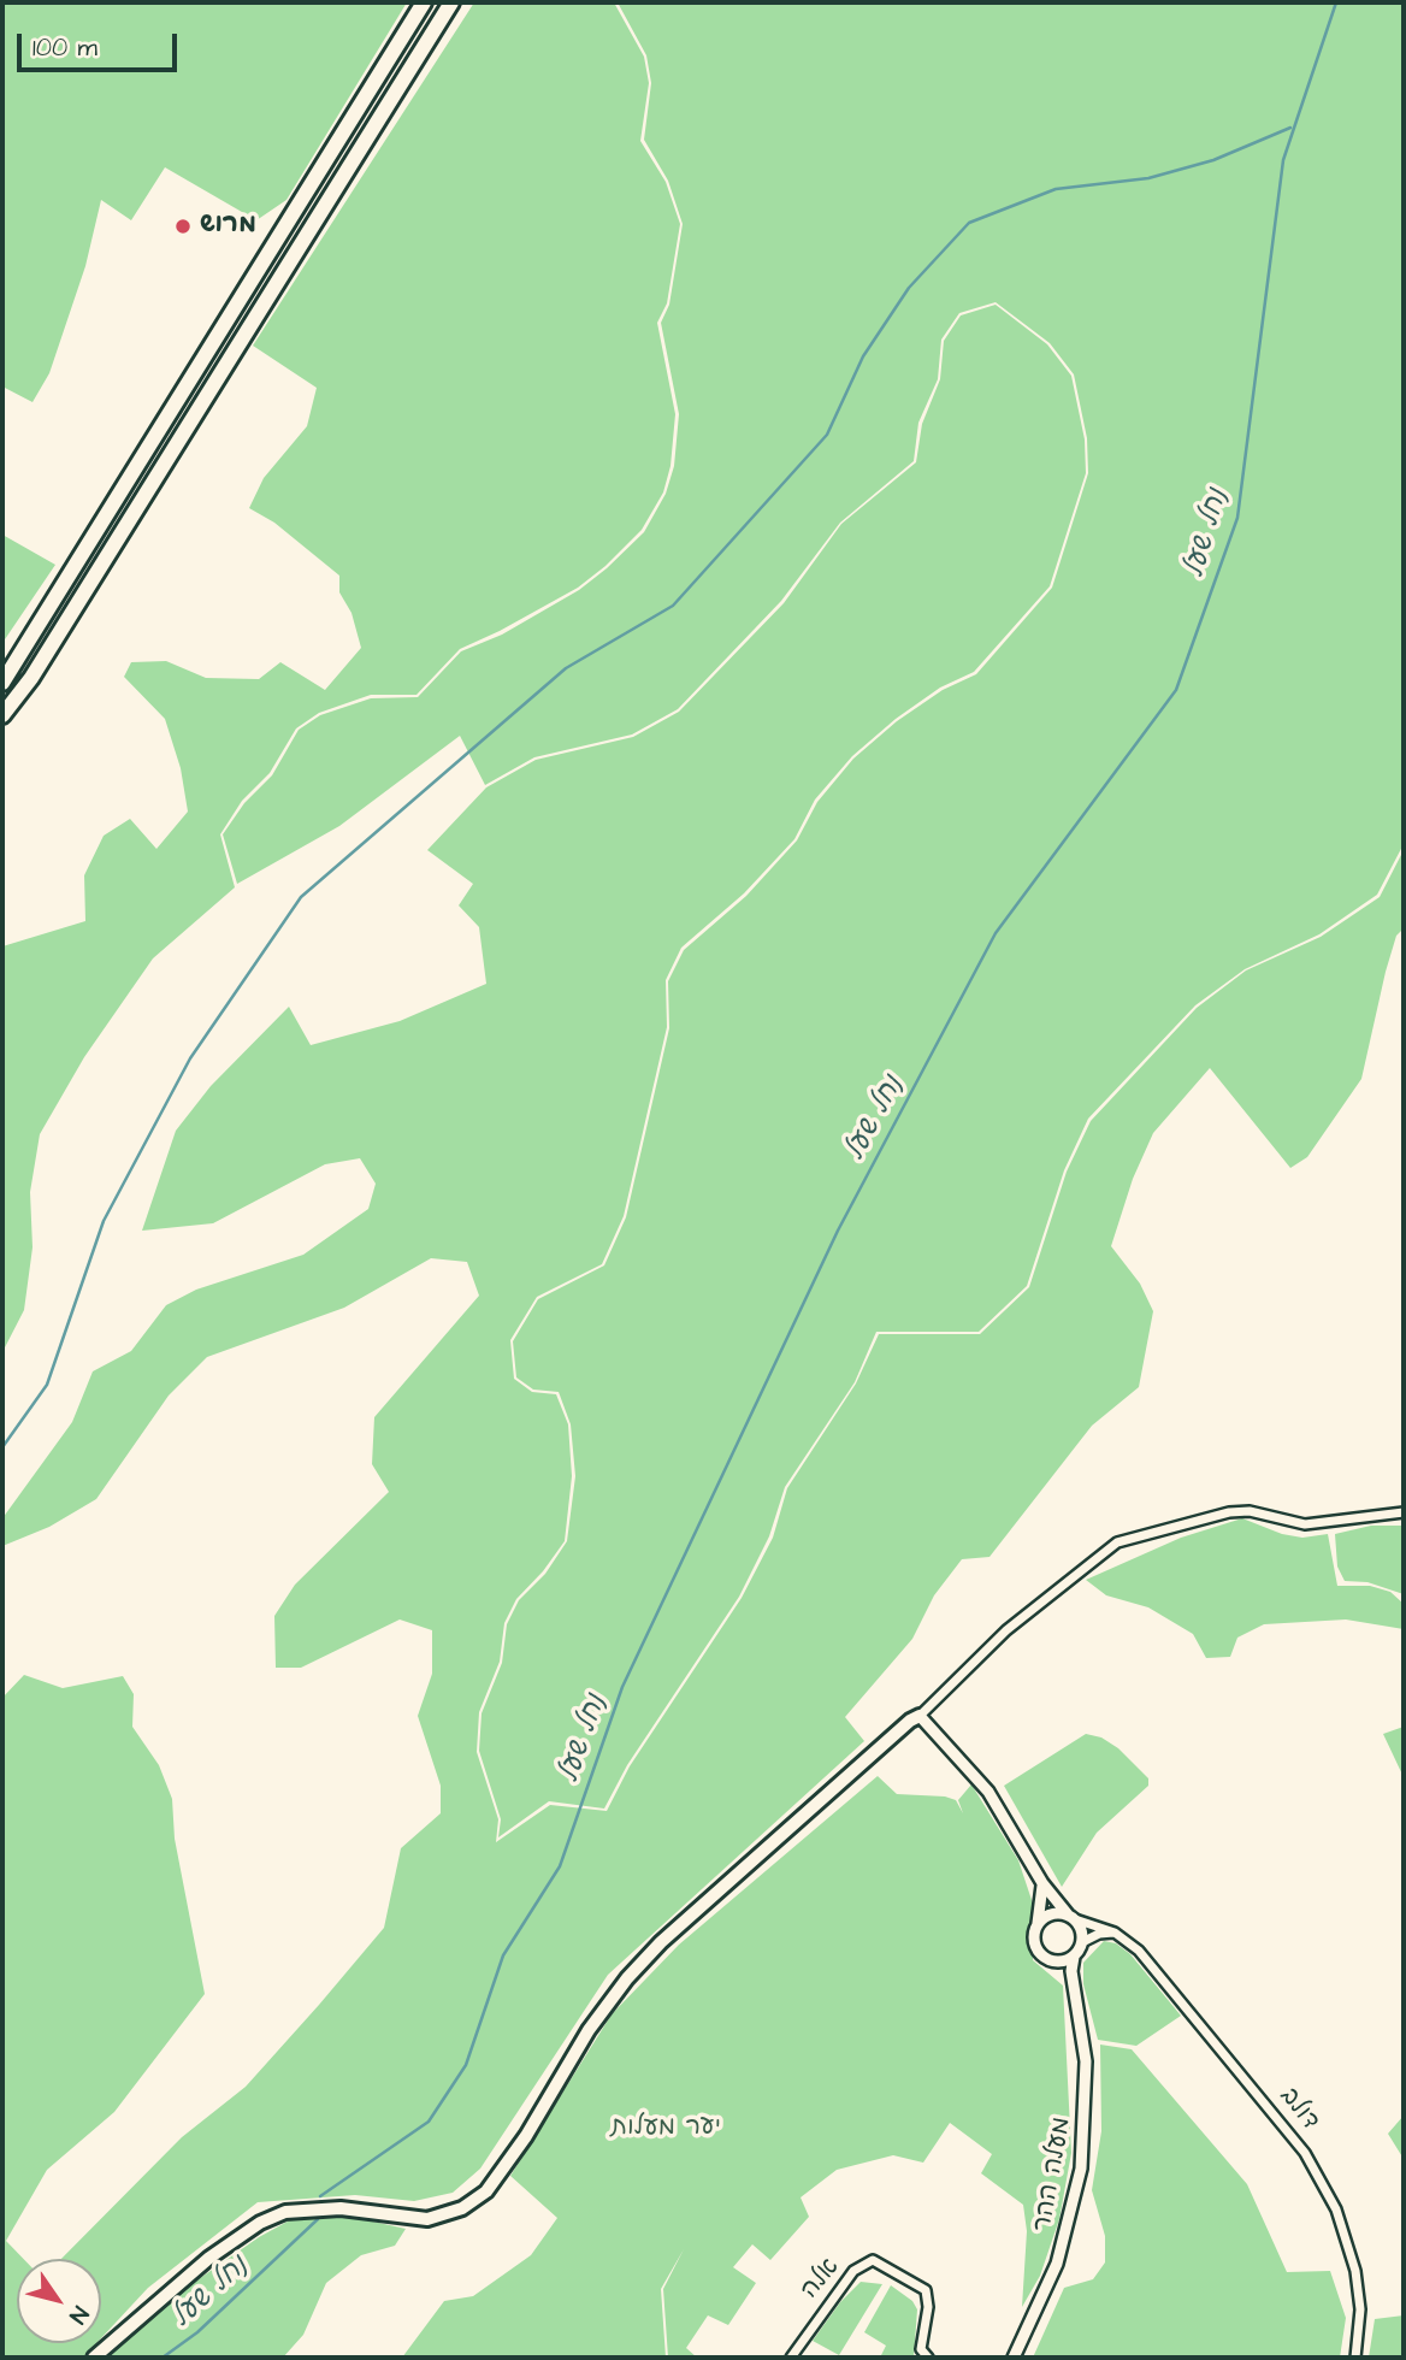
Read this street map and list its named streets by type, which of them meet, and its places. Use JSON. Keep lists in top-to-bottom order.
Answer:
{
  "streets": {
    "street": ["דולב", "מעלה ההר", "אלה"]
  },
  "crossings": [
    ["דולב", "מעלה ההר"]
  ],
  "water": ["נחל שעל"],
  "parks": ["יער מעלות"],
  "places": ["מרוש"],
  "scale_bar": "100 m",
  "north": "bottom right"
}
